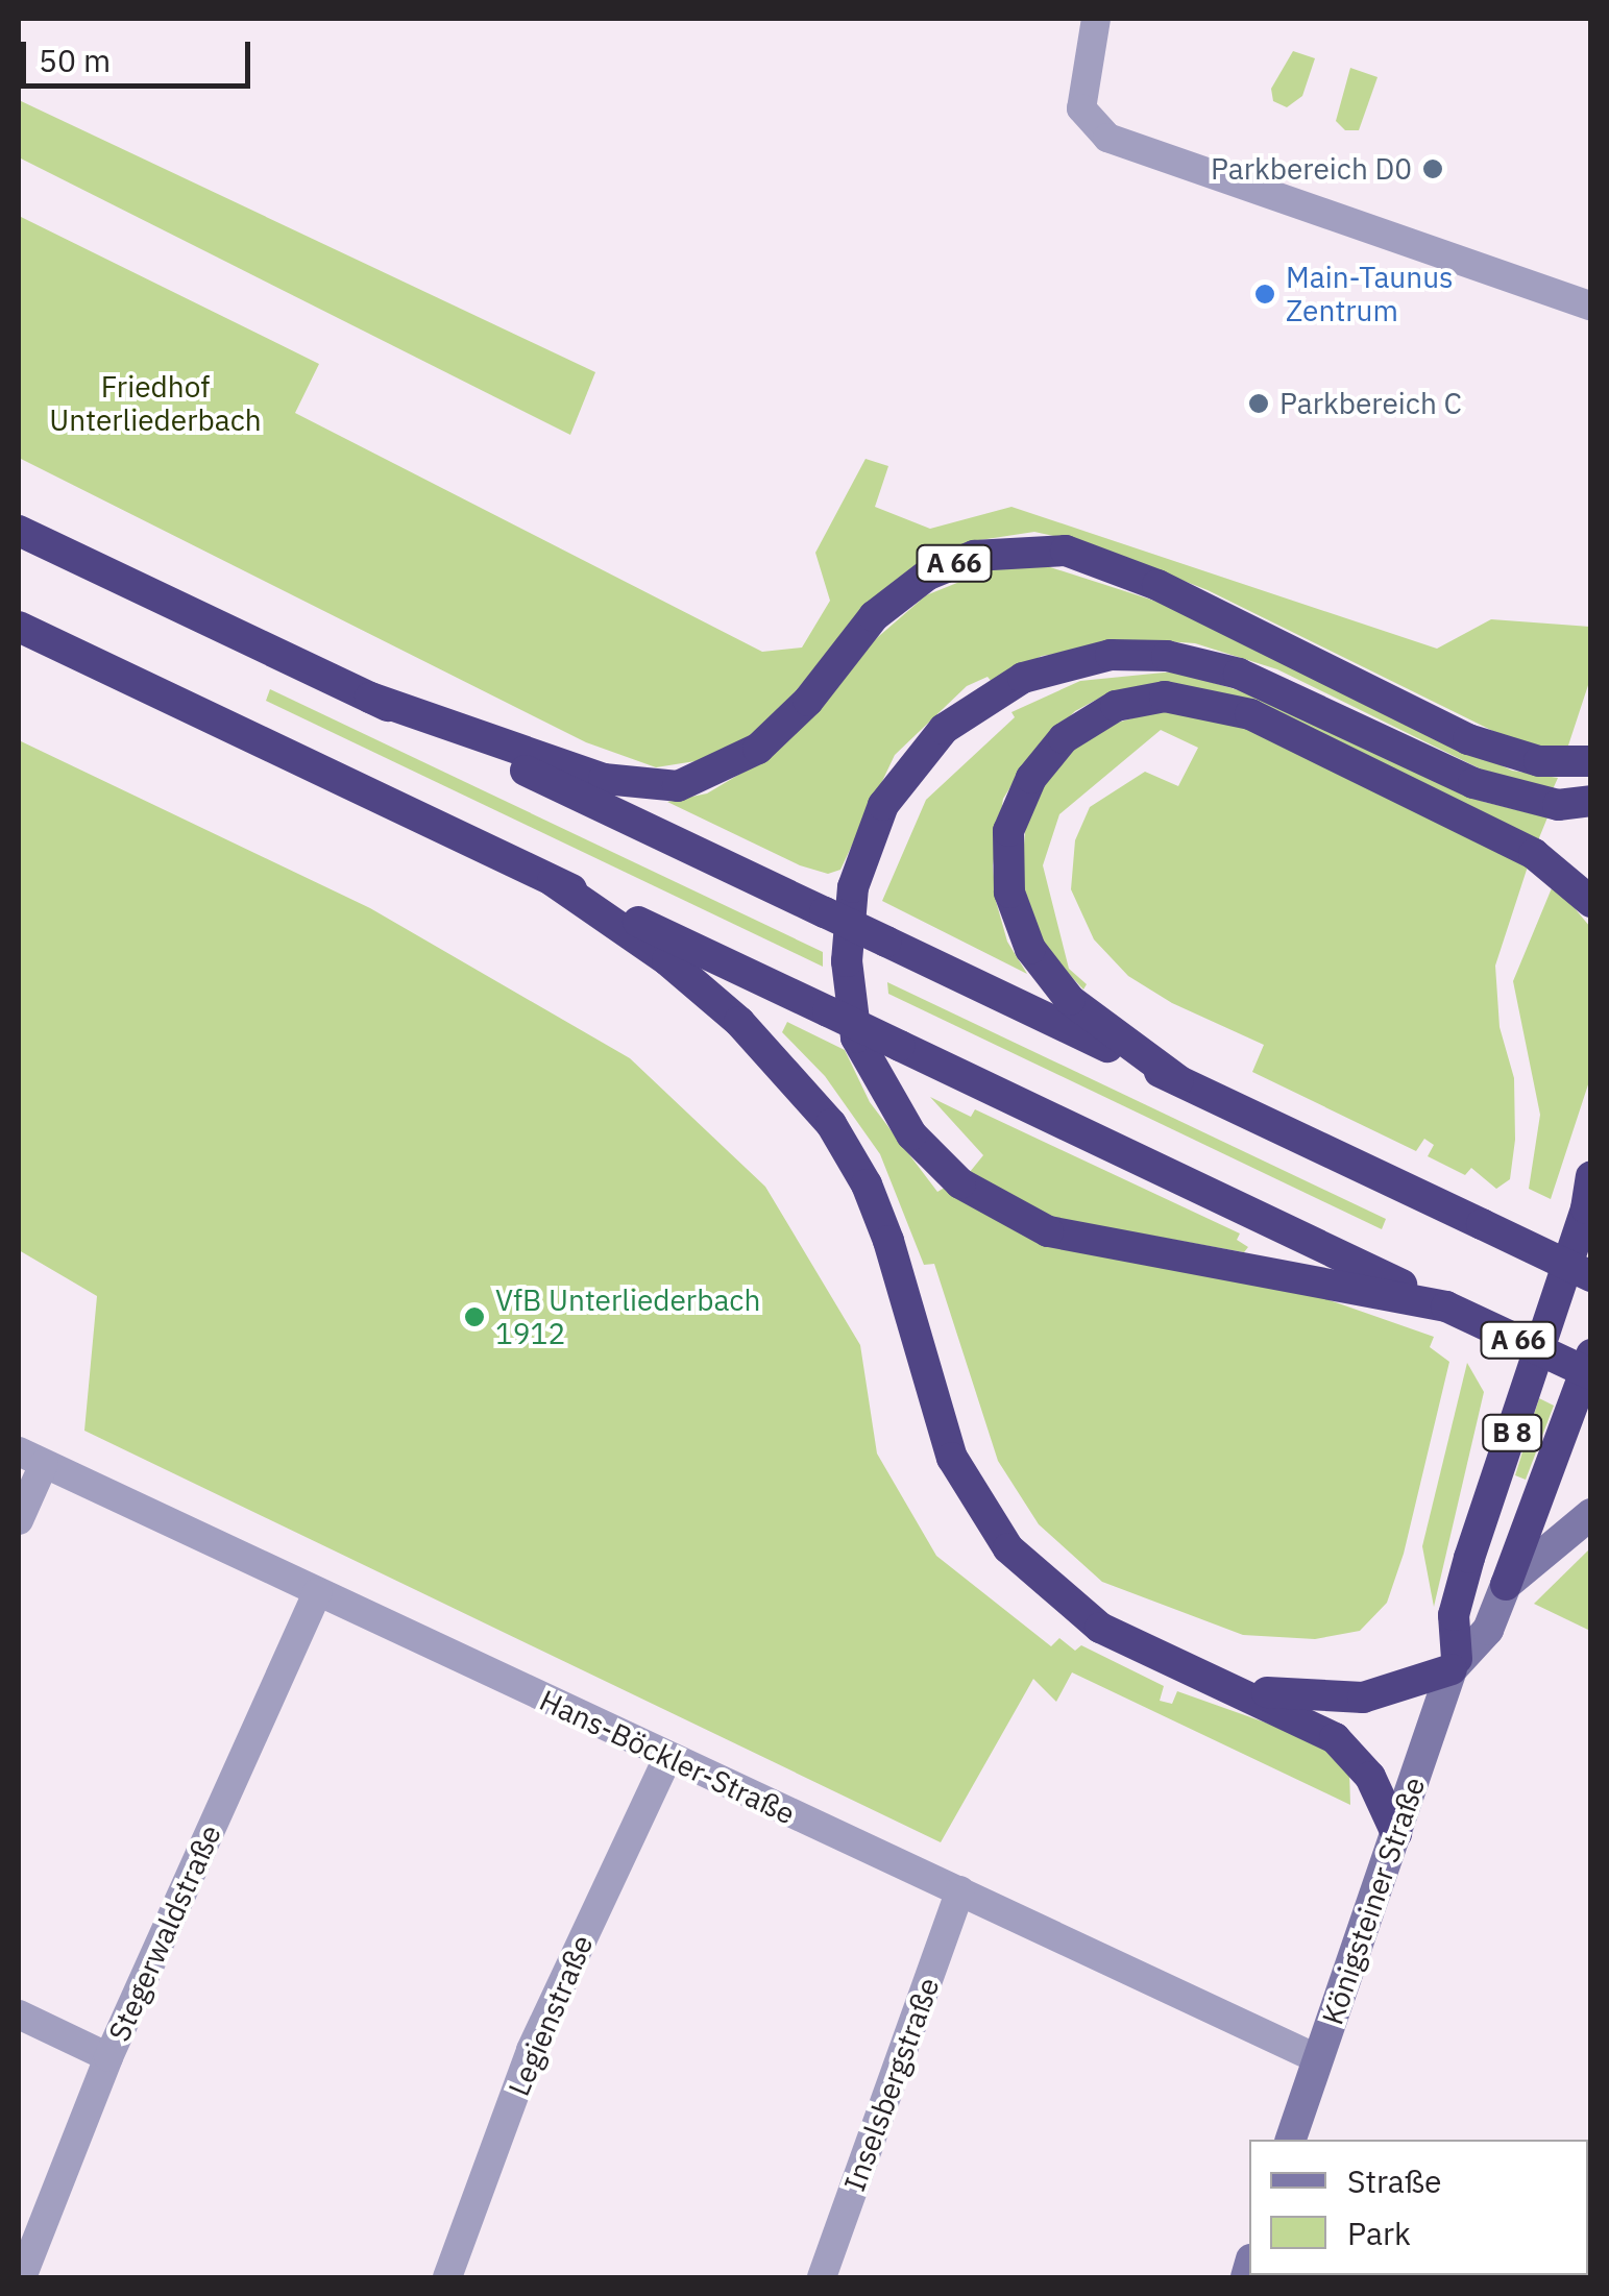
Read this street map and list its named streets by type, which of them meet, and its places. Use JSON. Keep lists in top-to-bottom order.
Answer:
{
  "streets": {
    "highway": ["A 66", "B 8"],
    "main road": ["Königsteiner Straße"],
    "street": [
      "Hans-Böckler-Straße",
      "Stegerwaldstraße",
      "Legienstraße",
      "Inselsbergstraße"
    ]
  },
  "crossings": [
    ["B 8", "Königsteiner Straße"],
    ["Hans-Böckler-Straße", "Königsteiner Straße"],
    ["Hans-Böckler-Straße", "Stegerwaldstraße"],
    ["Hans-Böckler-Straße", "Legienstraße"],
    ["Hans-Böckler-Straße", "Inselsbergstraße"]
  ],
  "parks": ["Friedhof Unterliederbach"],
  "places": [
    "Parkbereich D0",
    "Main-Taunus Zentrum",
    "Parkbereich C",
    "VfB Unterliederbach 1912"
  ],
  "legend": ["Straße", "Park"],
  "scale_bar": "50 m"
}
